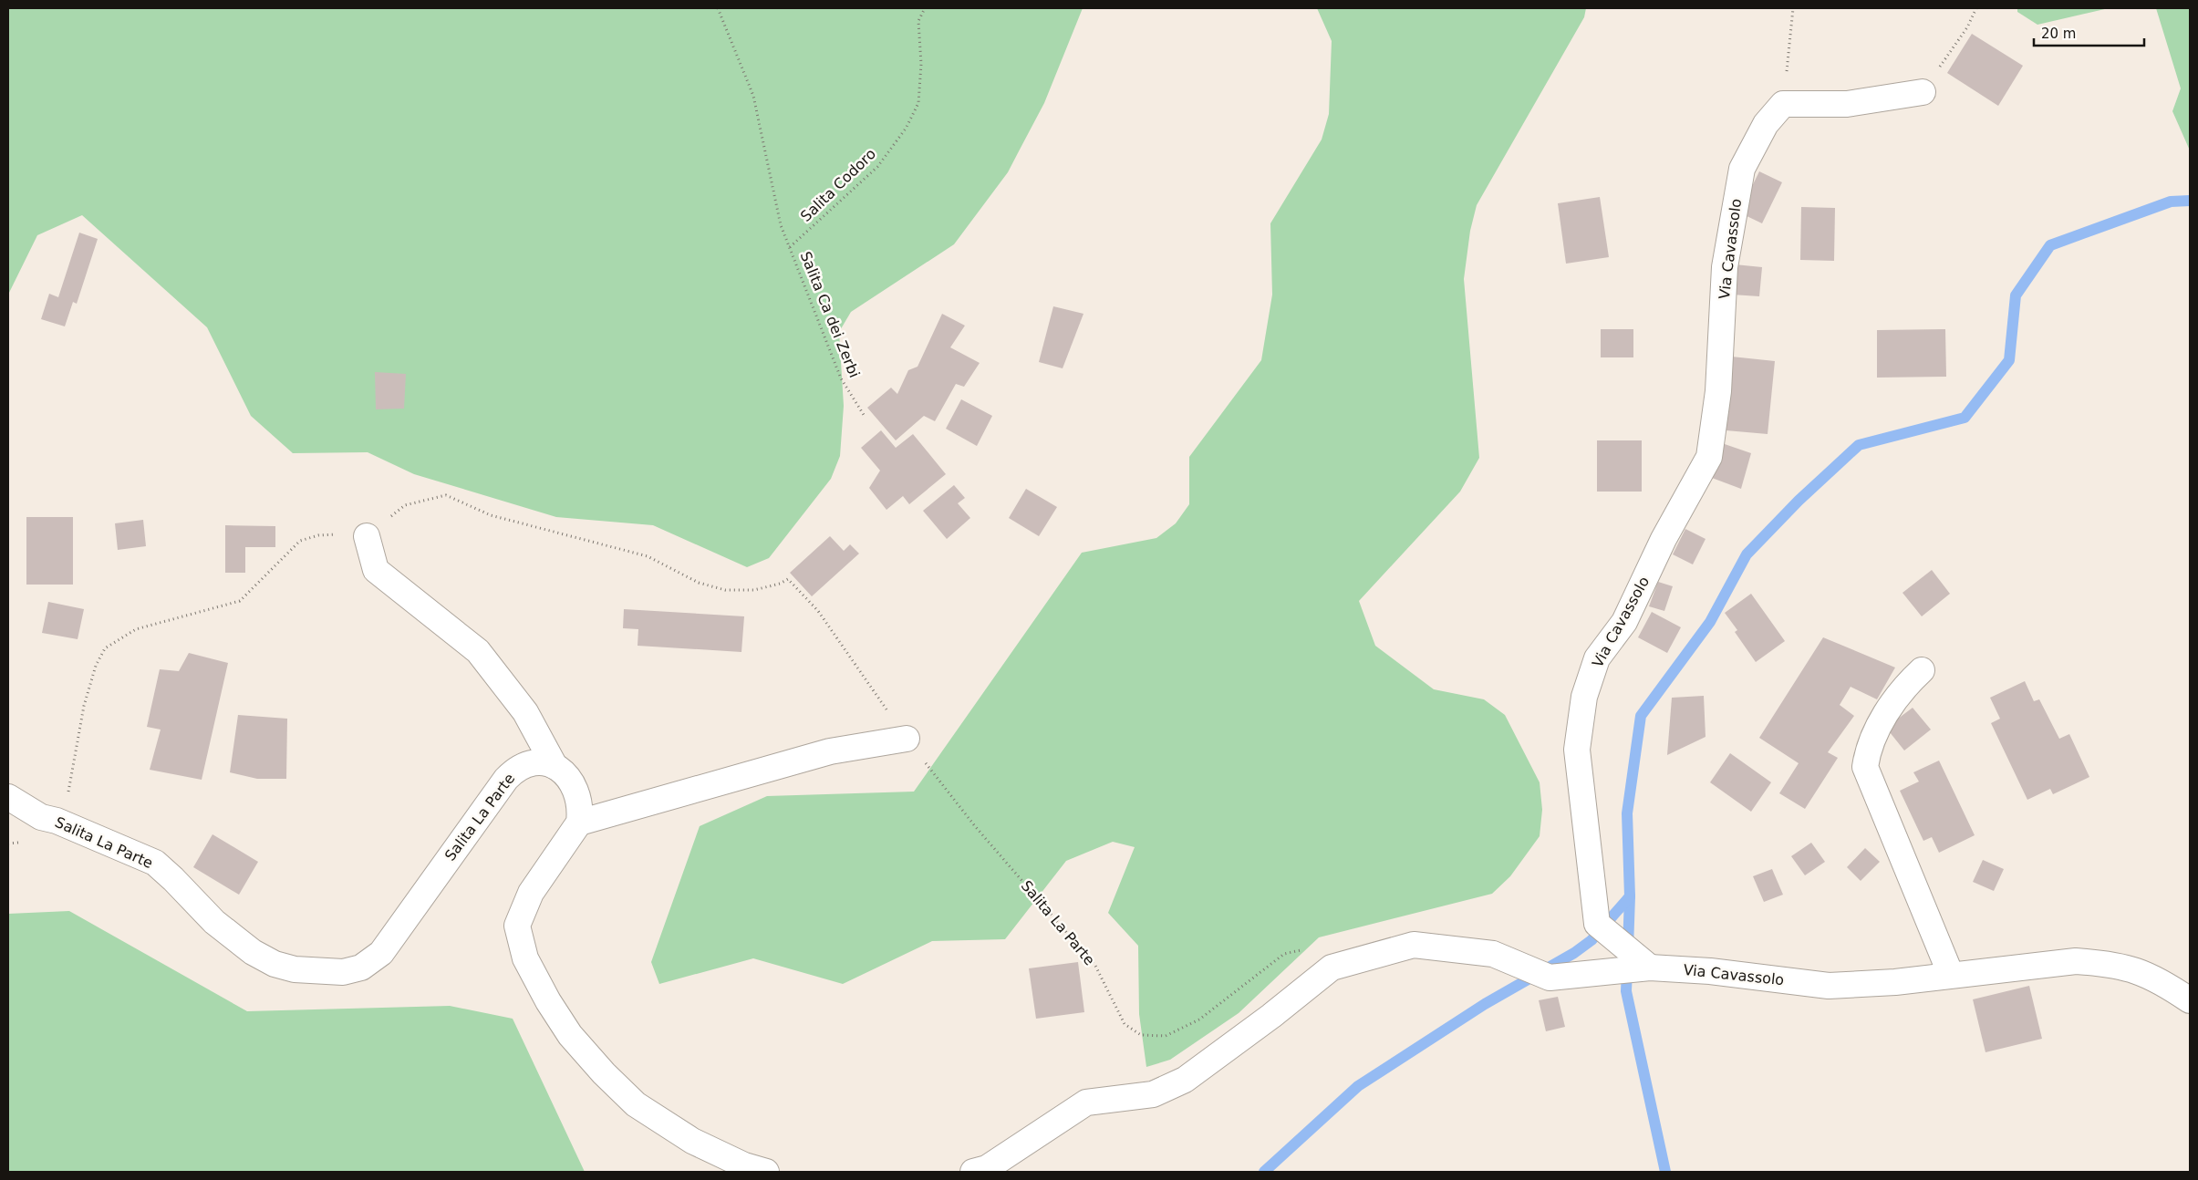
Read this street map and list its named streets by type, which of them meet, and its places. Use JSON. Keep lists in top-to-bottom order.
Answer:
{
  "streets": {
    "street": ["Via Cavassolo", "Salita La Parte"],
    "path": ["Salita Codoro", "Salita Ca dei Zerbi"]
  },
  "crossings": [
    ["Salita Codoro", "Salita Ca dei Zerbi"]
  ],
  "scale_bar": "20 m"
}
